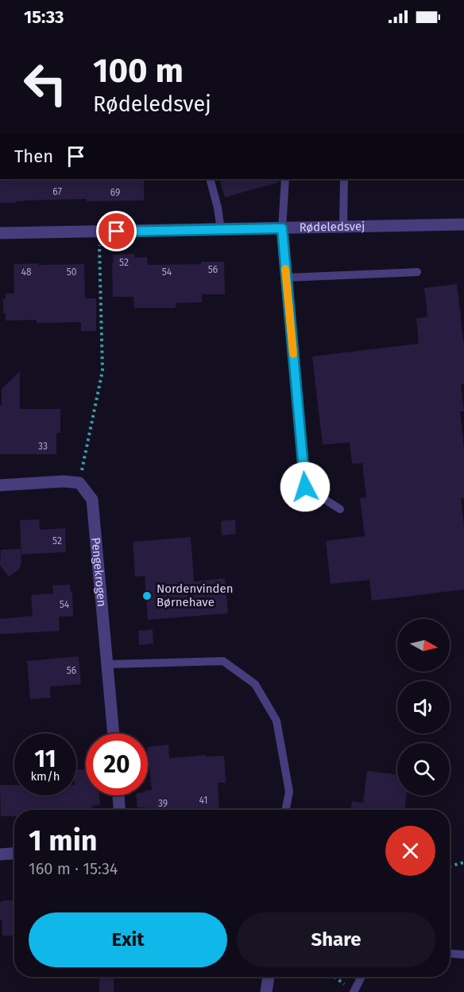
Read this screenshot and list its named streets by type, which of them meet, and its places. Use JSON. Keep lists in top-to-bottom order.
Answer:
{
  "streets": {
    "street": ["Rødeledsvej", "Pengekrogen"]
  },
  "places": ["Nordenvinden Børnehave"],
  "house_numbers": [
    "67",
    "69",
    "52",
    "56",
    "48",
    "50",
    "54",
    "33",
    "52",
    "54",
    "56",
    "41",
    "39"
  ],
  "north": "right",
  "page": {
    "status": "15:33",
    "turn": ["100 m", "Rødeledsvej"],
    "then": "Then",
    "speed": "11 km/h",
    "limit": "20",
    "heading": ["1 min", "160 m · 15:34"],
    "buttons": ["Exit", "Share"]
  }
}
